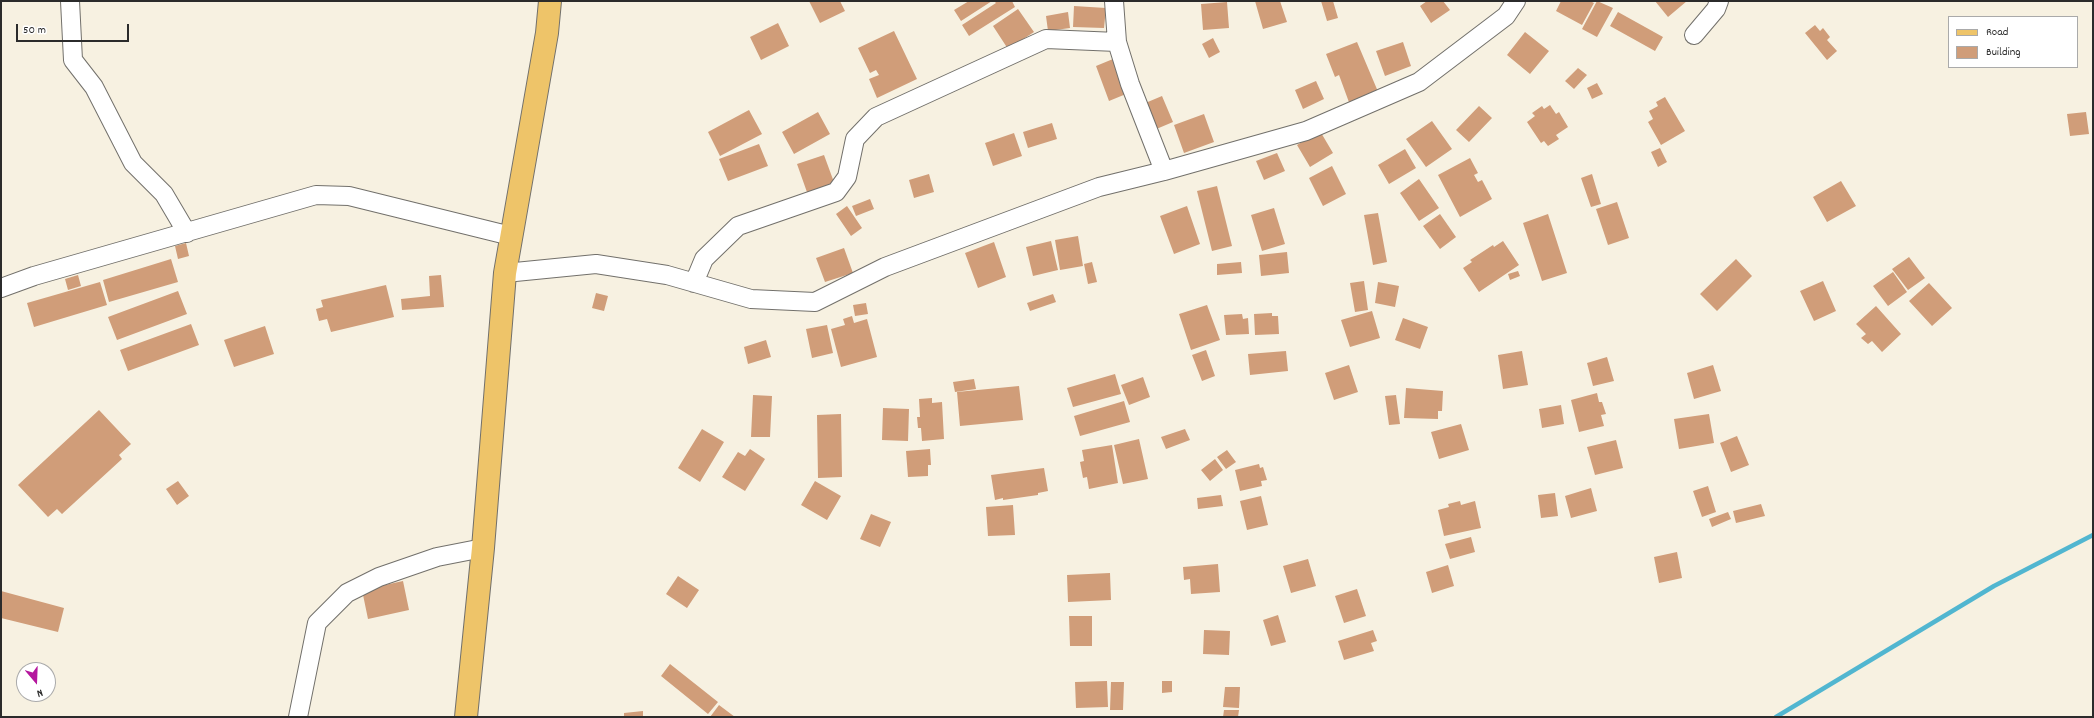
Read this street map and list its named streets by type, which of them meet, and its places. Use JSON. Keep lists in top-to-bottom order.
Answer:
{
  "legend": ["Road", "Building"],
  "scale_bar": "50 m",
  "north": "bottom"
}
